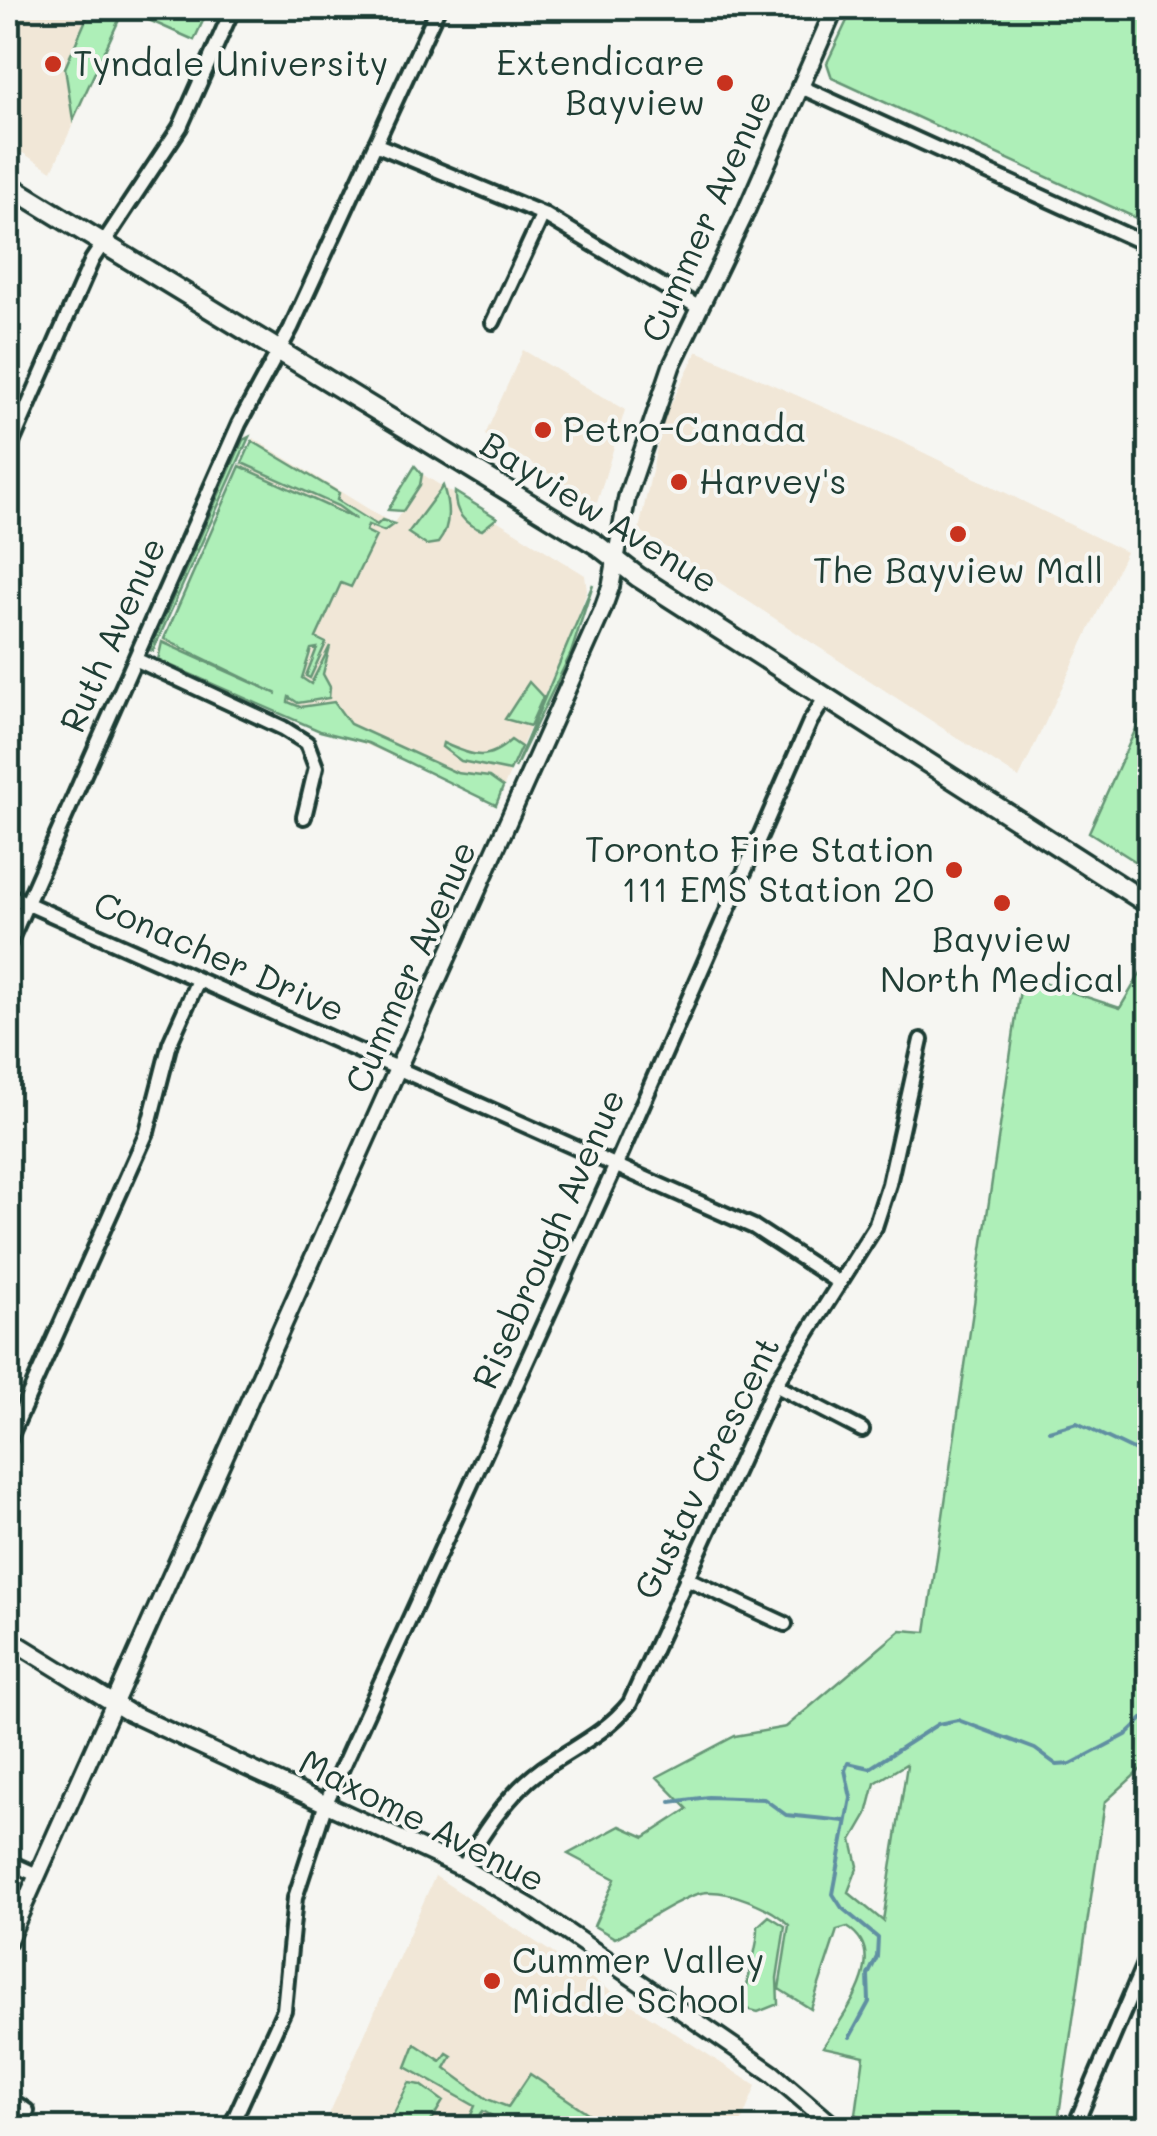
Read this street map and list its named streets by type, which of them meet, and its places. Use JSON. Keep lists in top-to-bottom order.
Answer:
{
  "streets": {
    "main road": ["Bayview Avenue"],
    "street": [
      "Cummer Avenue",
      "Ruth Avenue",
      "Conacher Drive",
      "Risebrough Avenue",
      "Gustav Crescent",
      "Maxome Avenue"
    ]
  },
  "crossings": [
    ["Cummer Avenue", "Bayview Avenue"],
    ["Cummer Avenue", "Conacher Drive"],
    ["Cummer Avenue", "Maxome Avenue"],
    ["Bayview Avenue", "Ruth Avenue"],
    ["Bayview Avenue", "Risebrough Avenue"],
    ["Ruth Avenue", "Conacher Drive"],
    ["Conacher Drive", "Risebrough Avenue"],
    ["Conacher Drive", "Gustav Crescent"],
    ["Risebrough Avenue", "Maxome Avenue"],
    ["Gustav Crescent", "Maxome Avenue"]
  ],
  "places": [
    "Tyndale University",
    "Extendicare Bayview",
    "Petro-Canada",
    "Harvey's",
    "The Bayview Mall",
    "Toronto Fire Station 111 EMS Station 20",
    "Bayview North Medical",
    "Cummer Valley Middle School"
  ]
}
